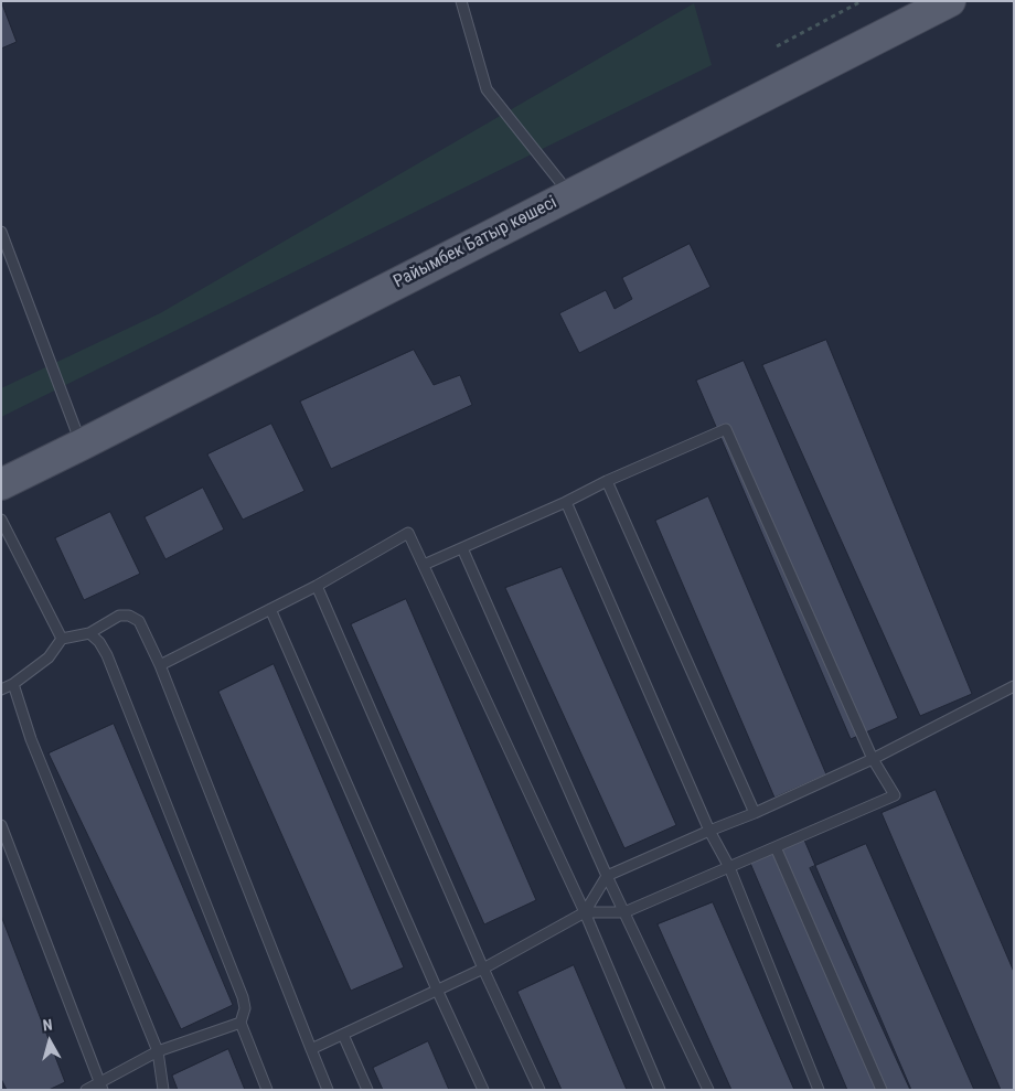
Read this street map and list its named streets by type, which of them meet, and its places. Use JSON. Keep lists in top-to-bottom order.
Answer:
{
  "streets": {
    "main road": ["Райымбек Батыр көшесі"]
  },
  "north": "top"
}
